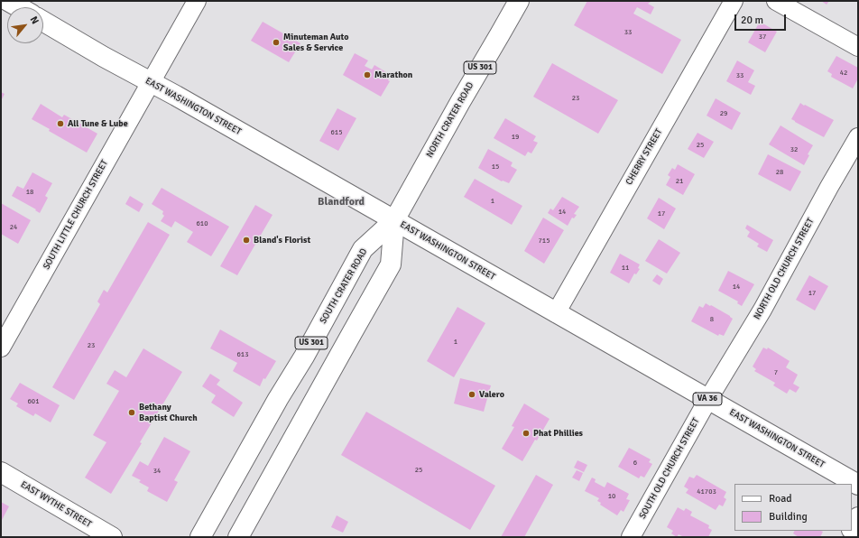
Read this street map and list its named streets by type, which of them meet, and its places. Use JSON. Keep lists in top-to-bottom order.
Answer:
{
  "streets": {
    "main road": [
      "US 301",
      "EAST WASHINGTON STREET",
      "NORTH CRATER ROAD",
      "SOUTH CRATER ROAD",
      "VA 36",
      "EAST WYTHE STREET"
    ],
    "street": [
      "CHERRY STREET",
      "SOUTH LITTLE CHURCH STREET",
      "NORTH OLD CHURCH STREET",
      "SOUTH OLD CHURCH STREET"
    ]
  },
  "crossings": [
    ["US 301", "EAST WASHINGTON STREET"],
    ["US 301", "NORTH CRATER ROAD"],
    ["US 301", "SOUTH CRATER ROAD"],
    ["EAST WASHINGTON STREET", "NORTH CRATER ROAD"],
    ["EAST WASHINGTON STREET", "CHERRY STREET"],
    ["EAST WASHINGTON STREET", "SOUTH LITTLE CHURCH STREET"],
    ["EAST WASHINGTON STREET", "NORTH OLD CHURCH STREET"],
    ["EAST WASHINGTON STREET", "SOUTH CRATER ROAD"],
    ["EAST WASHINGTON STREET", "SOUTH OLD CHURCH STREET"],
    ["NORTH CRATER ROAD", "SOUTH CRATER ROAD"],
    ["NORTH OLD CHURCH STREET", "SOUTH OLD CHURCH STREET"]
  ],
  "districts": ["Blandford"],
  "places": [
    "Minuteman Auto Sales & Service",
    "Marathon",
    "All Tune & Lube",
    "Bland's Florist",
    "Valero",
    "Bethany Baptist Church",
    "Phat Phillies"
  ],
  "house_numbers": [
    "33",
    "37",
    "42",
    "33",
    "23",
    "29",
    "615",
    "19",
    "25",
    "32",
    "15",
    "28",
    "21",
    "18",
    "1",
    "14",
    "17",
    "610",
    "24",
    "715",
    "11",
    "14",
    "17",
    "8",
    "1",
    "23",
    "613",
    "7",
    "601",
    "6",
    "25",
    "34",
    "41703",
    "10"
  ],
  "legend": ["Road", "Building"],
  "scale_bar": "20 m",
  "north": "top right"
}
